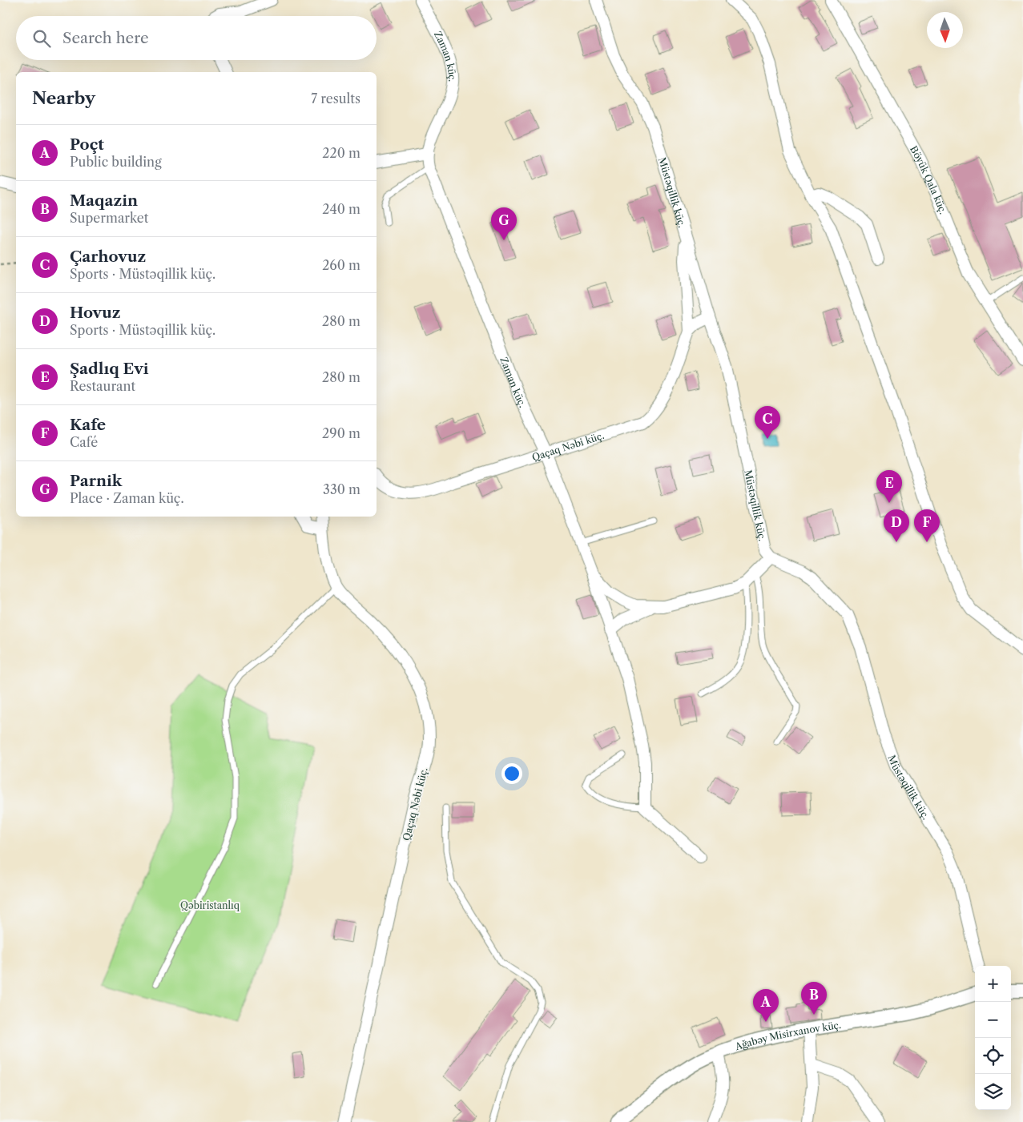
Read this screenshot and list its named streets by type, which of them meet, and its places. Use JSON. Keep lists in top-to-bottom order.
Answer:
{
  "streets": {
    "street": [
      "Zaman küç.",
      "Böyük Qala küç.",
      "Müstəqillik küç.",
      "Qaçaq Nəbi küç.",
      "Ağabəy Misirxanov küç."
    ]
  },
  "crossings": [
    ["Zaman küç.", "Müstəqillik küç."],
    ["Zaman küç.", "Qaçaq Nəbi küç."]
  ],
  "parks": ["Qəbiristanlıq"],
  "north": "bottom",
  "page": {
    "search": "Search here",
    "heading": ["Nearby", "7 results"],
    "list": [
      {
        "mark": "A",
        "name": "Poçt",
        "note": "Public building",
        "value": "220 m"
      },
      {
        "mark": "B",
        "name": "Maqazin",
        "note": "Supermarket",
        "value": "240 m"
      },
      {
        "mark": "C",
        "name": "Çarhovuz",
        "note": "Sports · Müstəqillik küç.",
        "value": "260 m"
      },
      {
        "mark": "D",
        "name": "Hovuz",
        "note": "Sports · Müstəqillik küç.",
        "value": "280 m"
      },
      {
        "mark": "E",
        "name": "Şadlıq Evi",
        "note": "Restaurant",
        "value": "280 m"
      },
      {
        "mark": "F",
        "name": "Kafe",
        "note": "Café",
        "value": "290 m"
      },
      {
        "mark": "G",
        "name": "Parnik",
        "note": "Place · Zaman küç.",
        "value": "330 m"
      }
    ],
    "pins": [
      "G",
      "C",
      "E",
      "D",
      "F",
      "B",
      "A"
    ],
    "map_buttons": ["+", "−"]
  }
}
